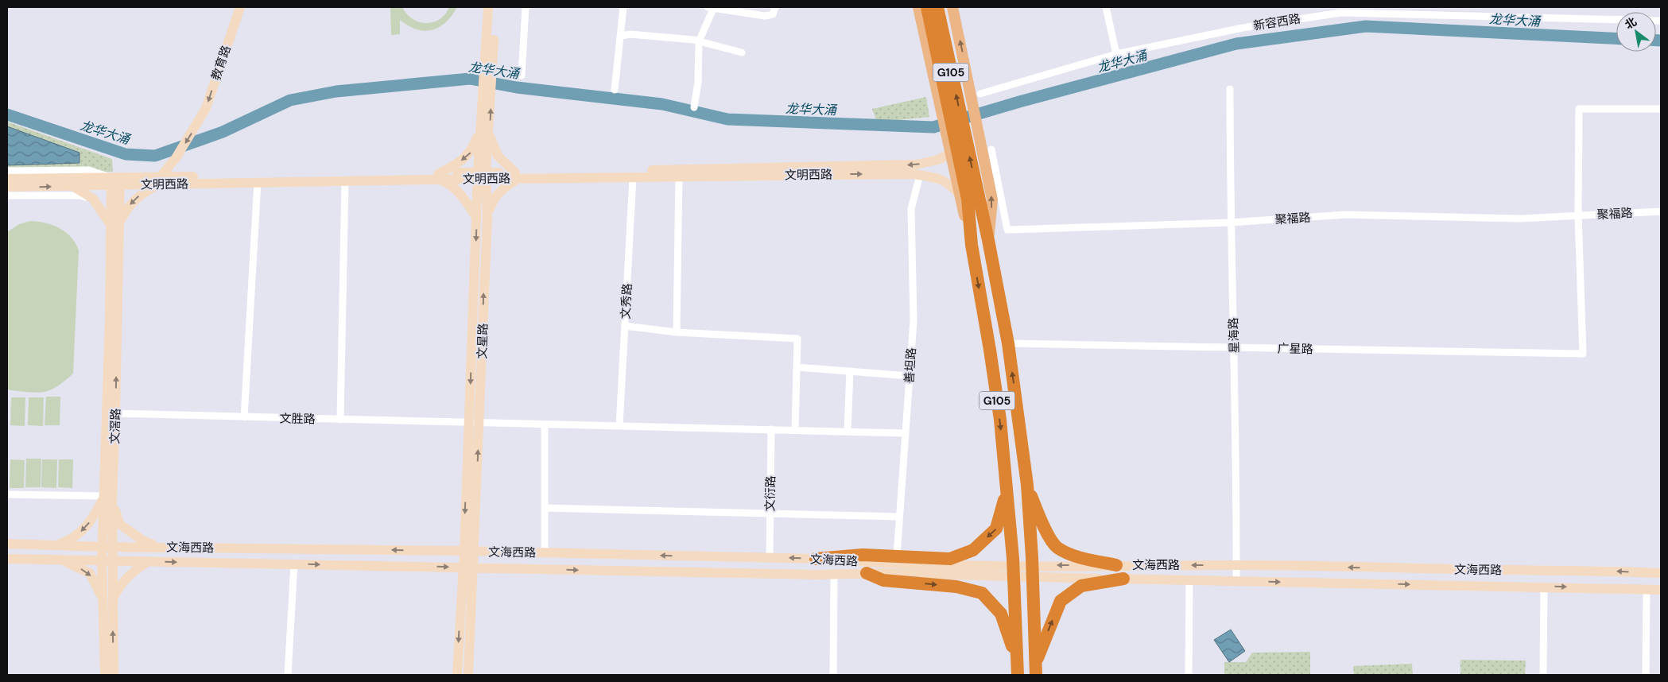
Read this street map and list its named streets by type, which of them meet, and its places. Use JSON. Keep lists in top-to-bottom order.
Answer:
{
  "streets": {
    "highway": ["G105"],
    "street": [
      "新容西路",
      "教育路",
      "文明西路",
      "聚福路",
      "文秀路",
      "星海路",
      "文星路",
      "广星路",
      "善坦路",
      "文胜路",
      "文滘路",
      "文衍路",
      "文海西路"
    ]
  },
  "crossings": [
    ["教育路", "文明西路"],
    ["G105", "文明西路"],
    ["G105", "广星路"],
    ["文明西路", "文秀路"],
    ["文明西路", "文星路"],
    ["文明西路", "善坦路"],
    ["文明西路", "文滘路"],
    ["聚福路", "星海路"],
    ["聚福路", "广星路"],
    ["文秀路", "文胜路"],
    ["星海路", "广星路"],
    ["星海路", "文海西路"],
    ["文星路", "文胜路"],
    ["文星路", "文海西路"],
    ["善坦路", "文胜路"],
    ["文胜路", "文滘路"],
    ["文胜路", "文衍路"],
    ["文滘路", "文海西路"],
    ["文衍路", "文海西路"]
  ],
  "one_way": ["教育路"],
  "water": ["龙华大涌"],
  "north": "top left"
}
